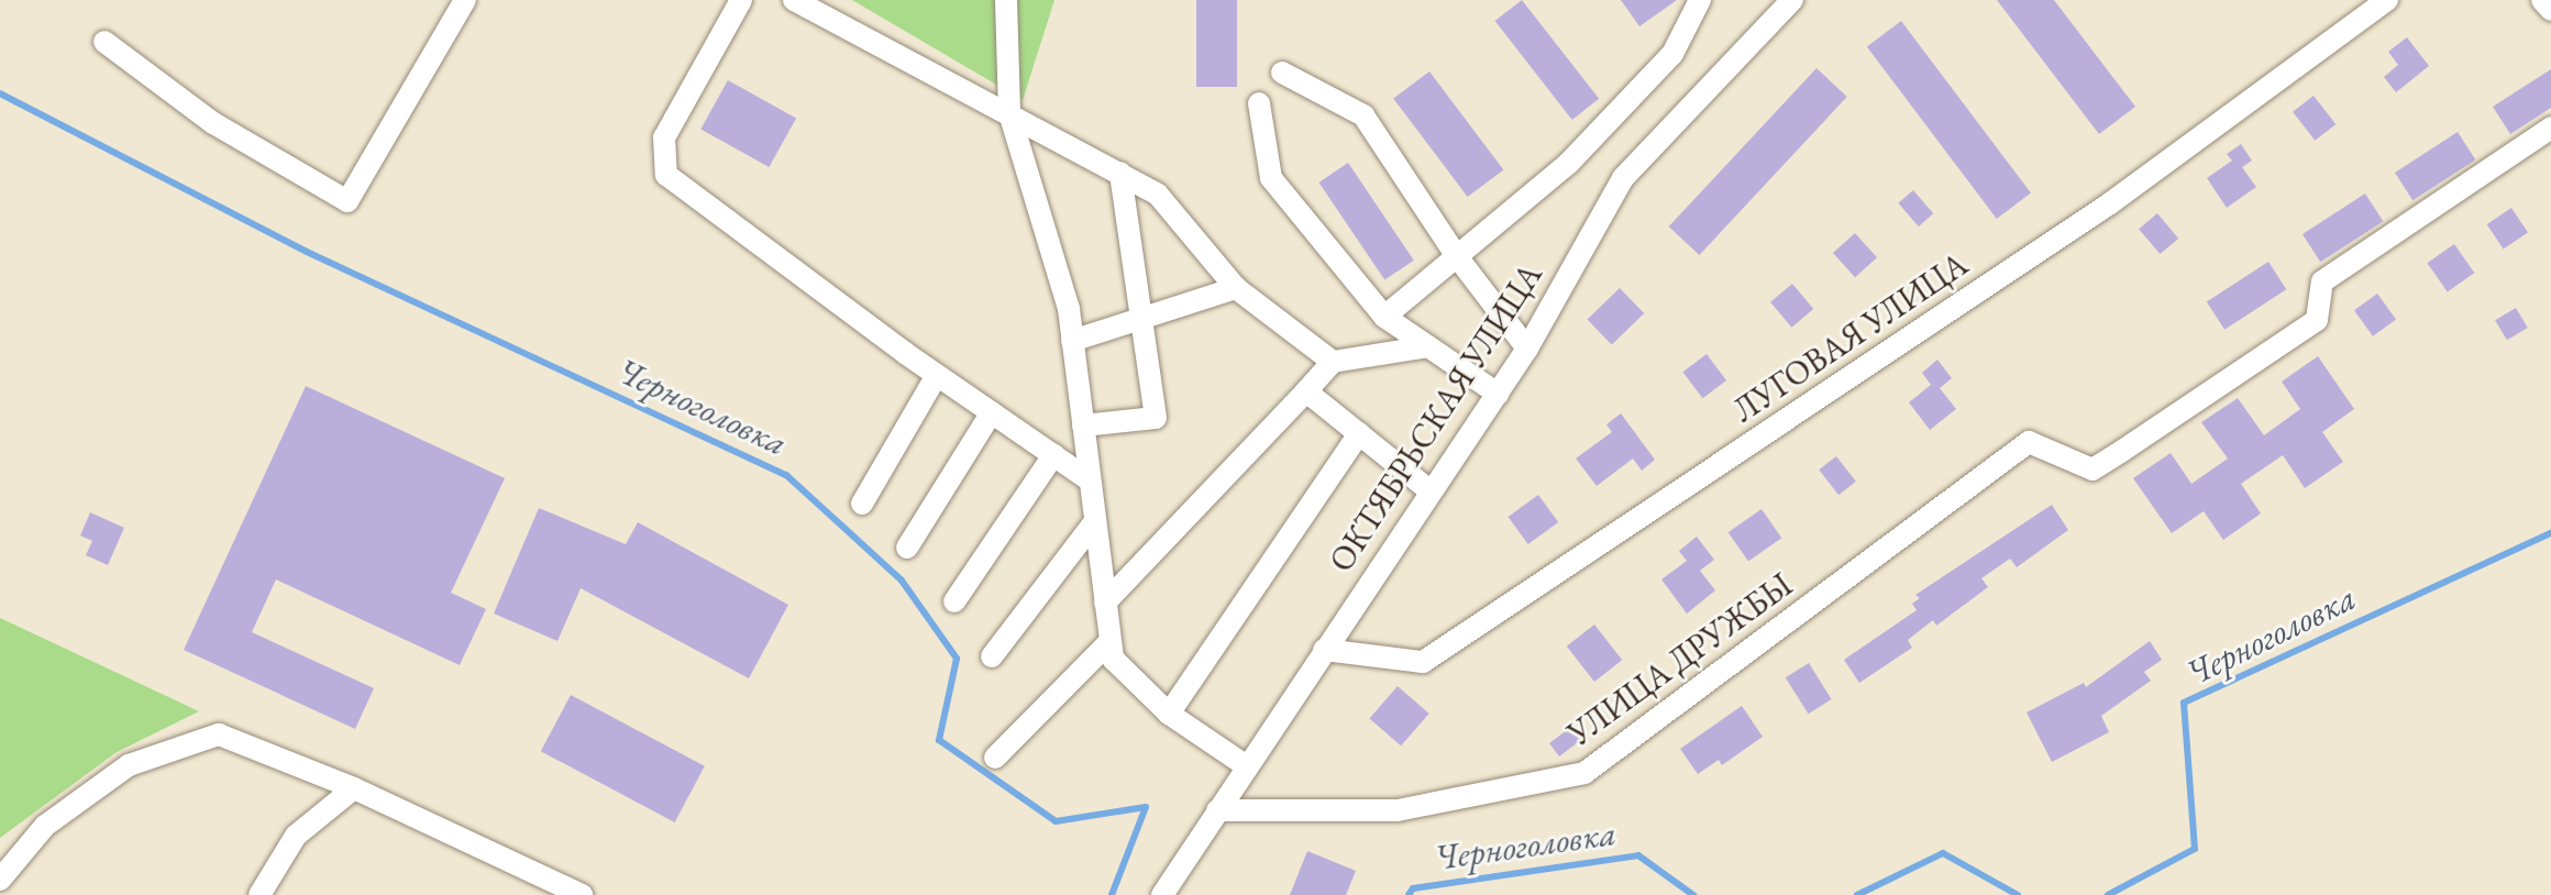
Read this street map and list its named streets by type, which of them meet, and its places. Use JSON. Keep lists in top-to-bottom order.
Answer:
{
  "streets": {
    "street": ["ЛУГОВАЯ УЛИЦА", "ОКТЯБРЬСКАЯ УЛИЦА", "УЛИЦА ДРУЖБЫ"]
  },
  "crossings": [
    ["ЛУГОВАЯ УЛИЦА", "ОКТЯБРЬСКАЯ УЛИЦА"],
    ["ОКТЯБРЬСКАЯ УЛИЦА", "УЛИЦА ДРУЖБЫ"]
  ],
  "water": ["Черноголовка"]
}
